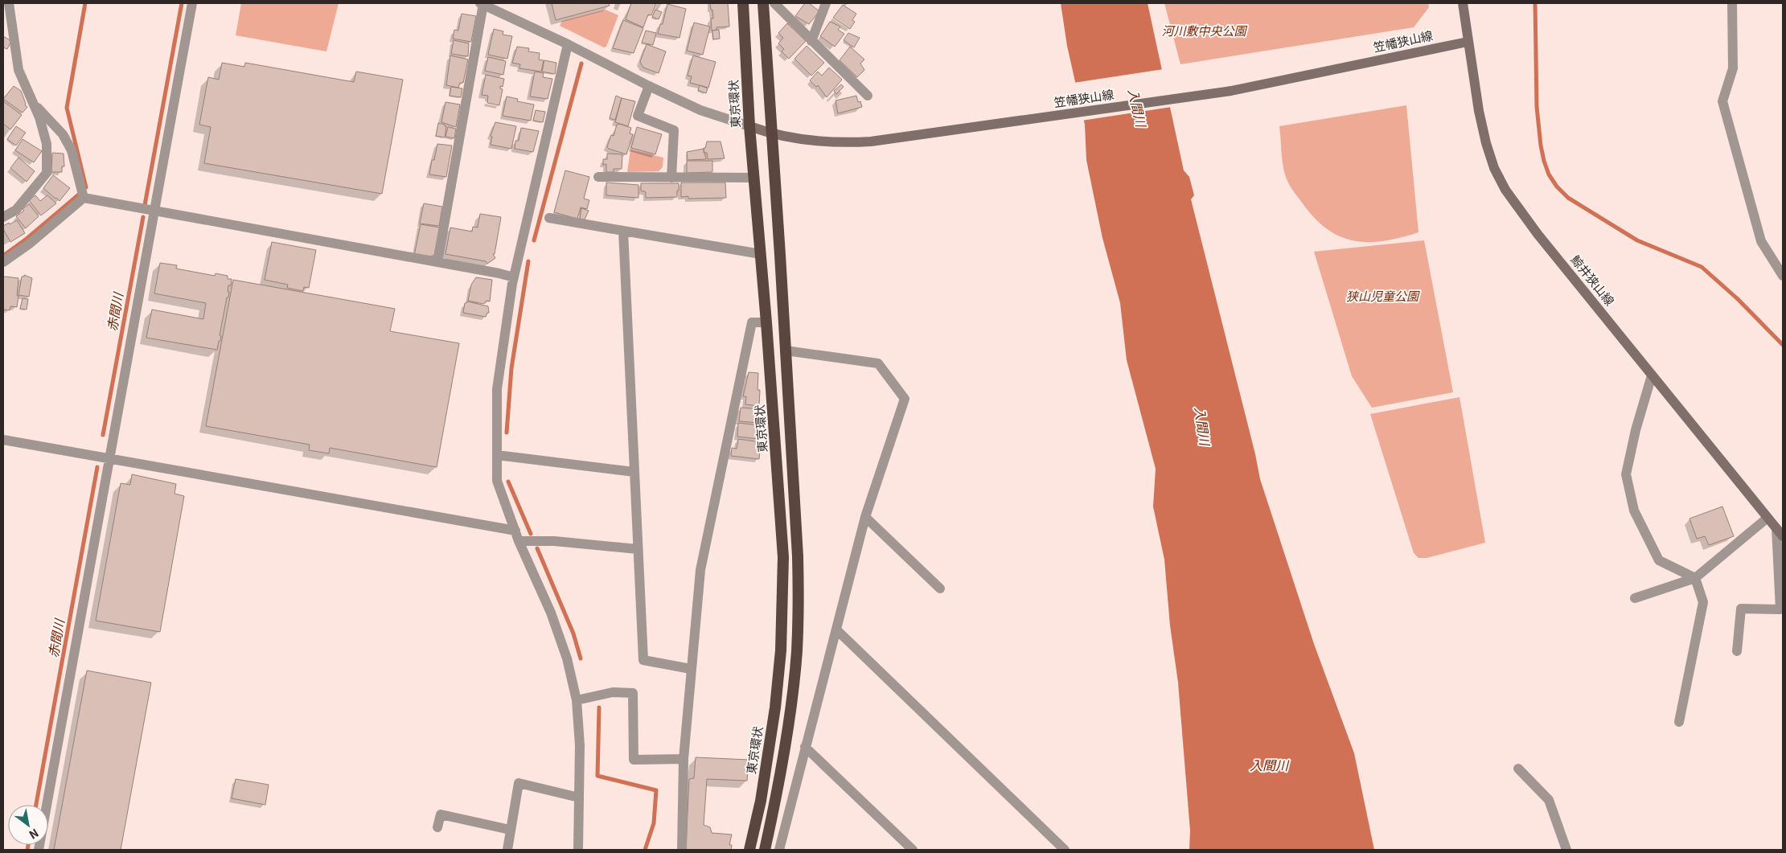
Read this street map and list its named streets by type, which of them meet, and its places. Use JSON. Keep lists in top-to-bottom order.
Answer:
{
  "streets": {
    "highway": ["東京環状"],
    "main road": ["笠幡狭山線", "鯨井狭山線"]
  },
  "crossings": [
    ["笠幡狭山線", "東京環状"],
    ["笠幡狭山線", "鯨井狭山線"]
  ],
  "water": ["入間川", "赤間川"],
  "parks": ["河川敷中央公園", "狭山児童公園"],
  "north": "bottom right"
}
